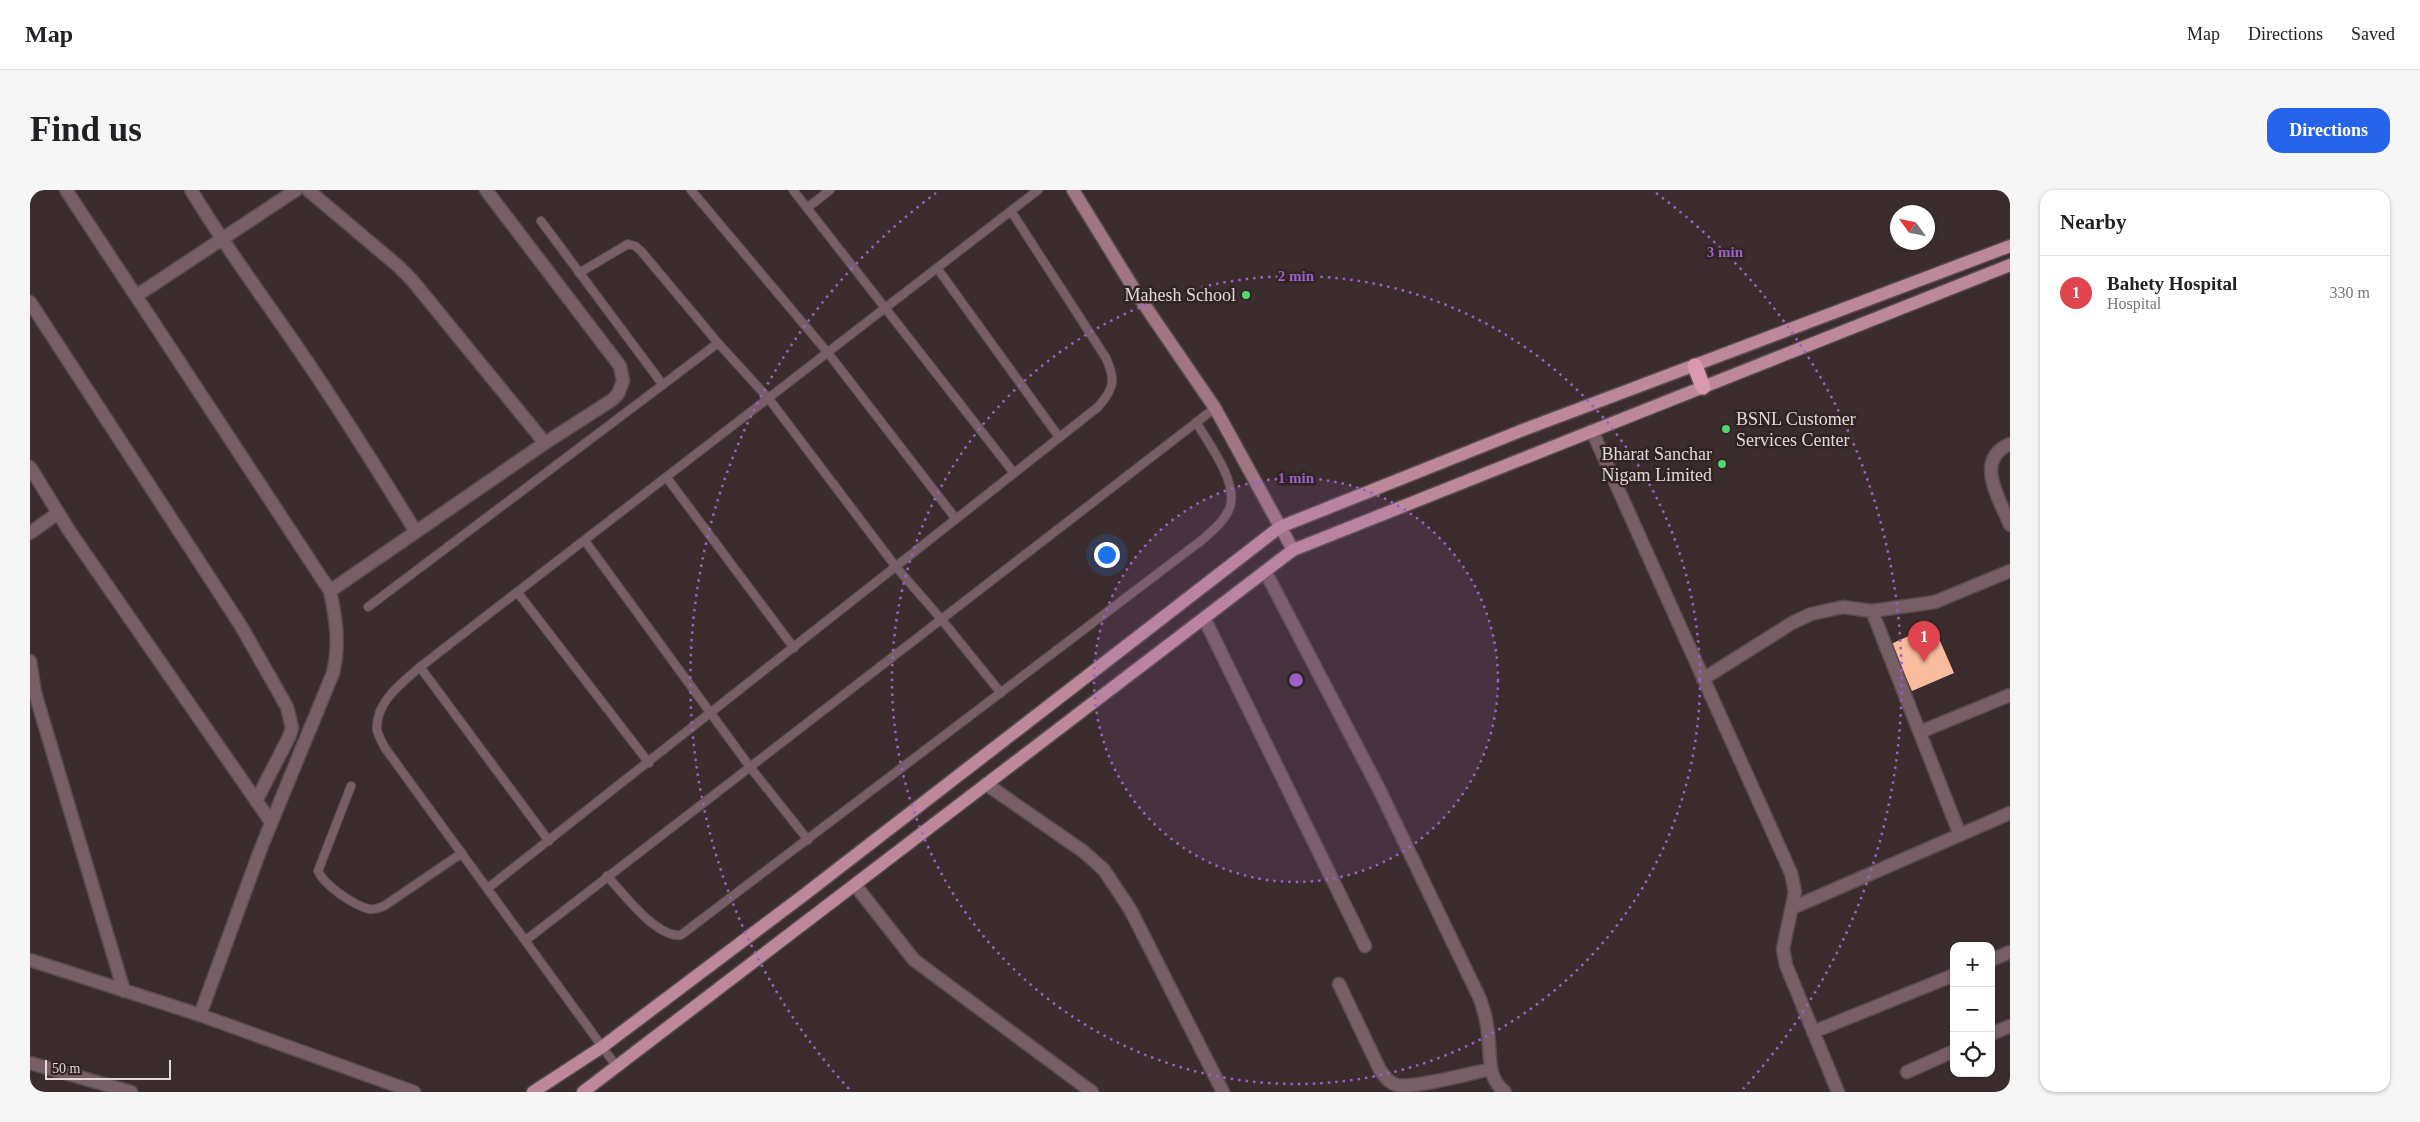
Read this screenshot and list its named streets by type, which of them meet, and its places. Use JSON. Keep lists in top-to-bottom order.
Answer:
{
  "places": ["Mahesh School", "BSNL Customer Services Center", "Bharat Sanchar Nigam Limited"],
  "scale_bar": "50 m",
  "north": "top left",
  "page": {
    "header": "Map",
    "nav": ["Map", "Directions", "Saved"],
    "buttons": "Directions",
    "title": "Find us",
    "heading": "Nearby",
    "list": [
      {
        "mark": "1",
        "name": "Bahety Hospital",
        "note": "Hospital",
        "value": "330 m"
      }
    ],
    "pins": "1",
    "map_buttons": ["+", "−"],
    "scale": "50 m"
  },
  "rings": ["3 min", "2 min", "1 min"]
}
